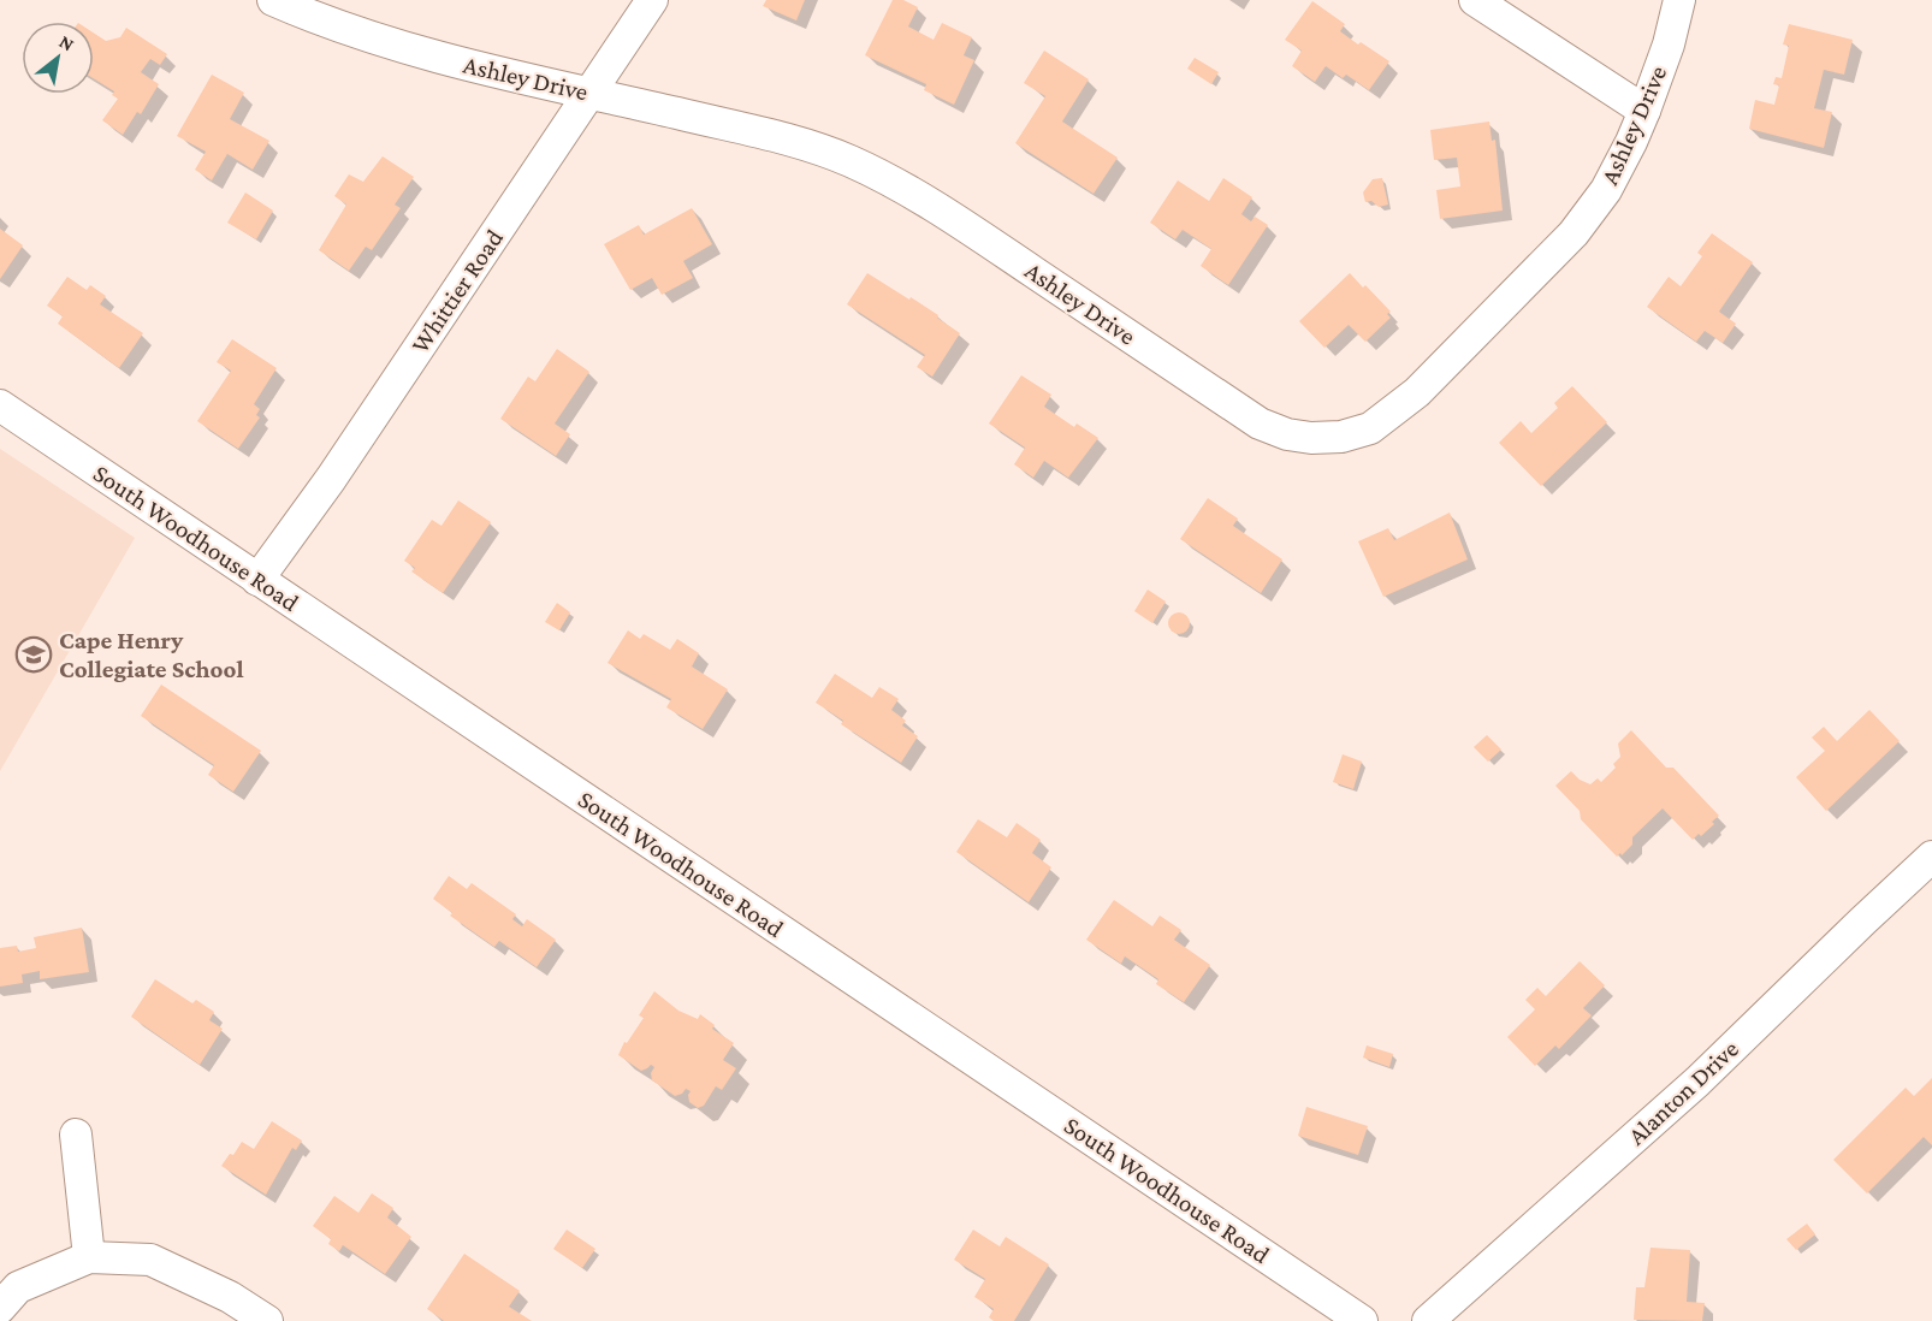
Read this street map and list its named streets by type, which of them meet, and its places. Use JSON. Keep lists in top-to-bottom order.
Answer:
{
  "streets": {
    "street": [
      "Ashley Drive",
      "Whittier Road",
      "South Woodhouse Road",
      "Alanton Drive"
    ]
  },
  "crossings": [
    ["Ashley Drive", "Whittier Road"],
    ["Whittier Road", "South Woodhouse Road"]
  ],
  "places": {
    "school or university": ["Cape Henry Collegiate School"]
  },
  "north": "top right"
}
